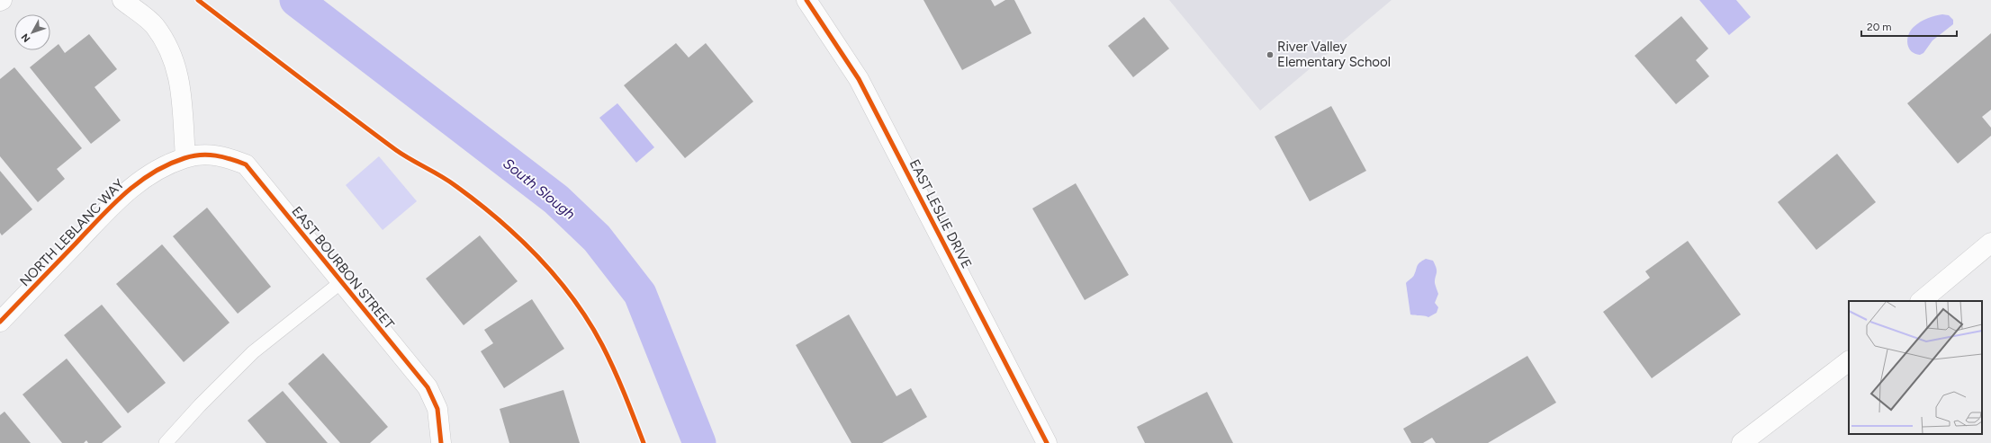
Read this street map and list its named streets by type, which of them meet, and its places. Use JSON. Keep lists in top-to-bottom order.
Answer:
{
  "streets": {
    "street": ["EAST LESLIE DRIVE", "NORTH LEBLANC WAY", "EAST BOURBON STREET"]
  },
  "crossings": [
    ["NORTH LEBLANC WAY", "EAST BOURBON STREET"]
  ],
  "water": ["South Slough"],
  "places": ["River Valley Elementary School"],
  "scale_bar": "20 m",
  "north": "bottom left"
}
